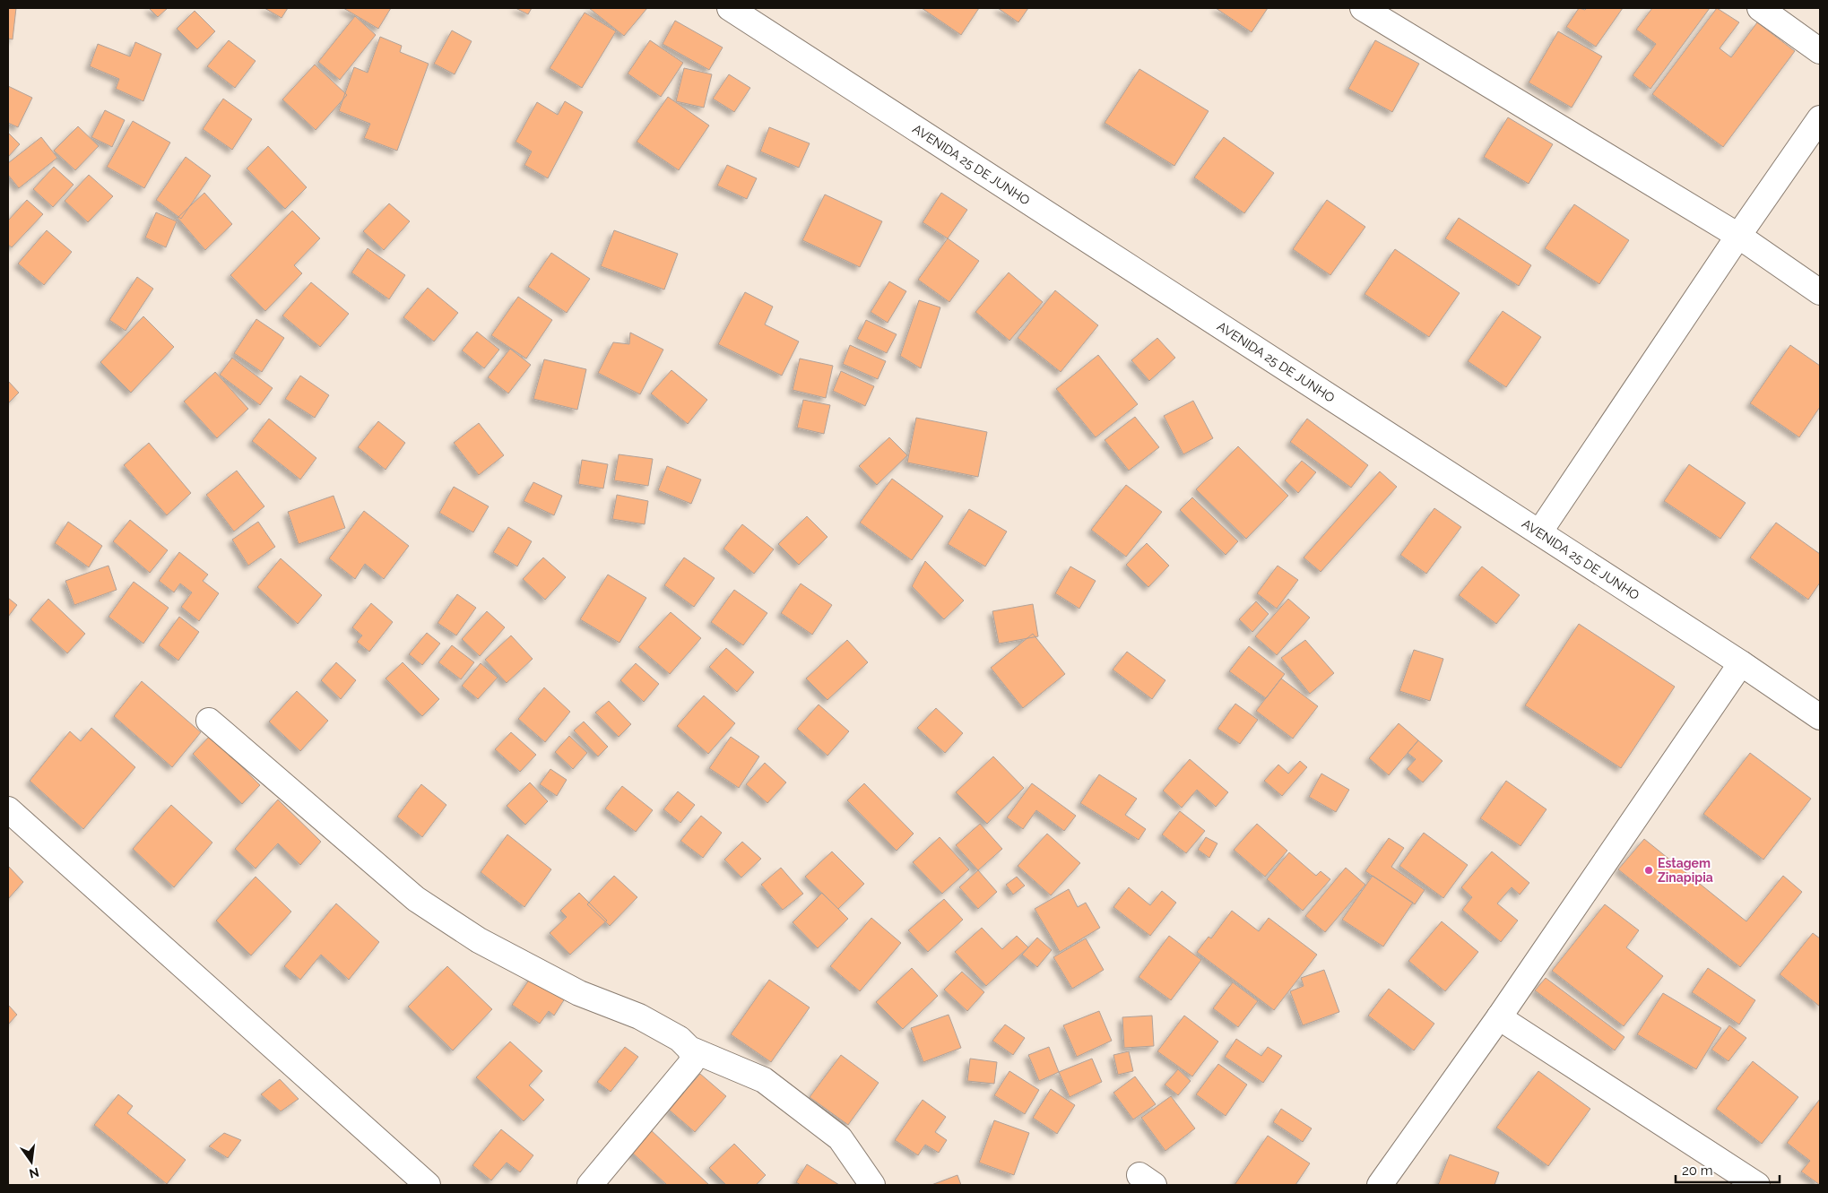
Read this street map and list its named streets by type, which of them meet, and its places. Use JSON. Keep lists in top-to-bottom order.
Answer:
{
  "streets": {
    "street": ["AVENIDA 25 DE JUNHO"]
  },
  "places": ["Estagem Zinapipia"],
  "scale_bar": "20 m",
  "north": "bottom"
}
